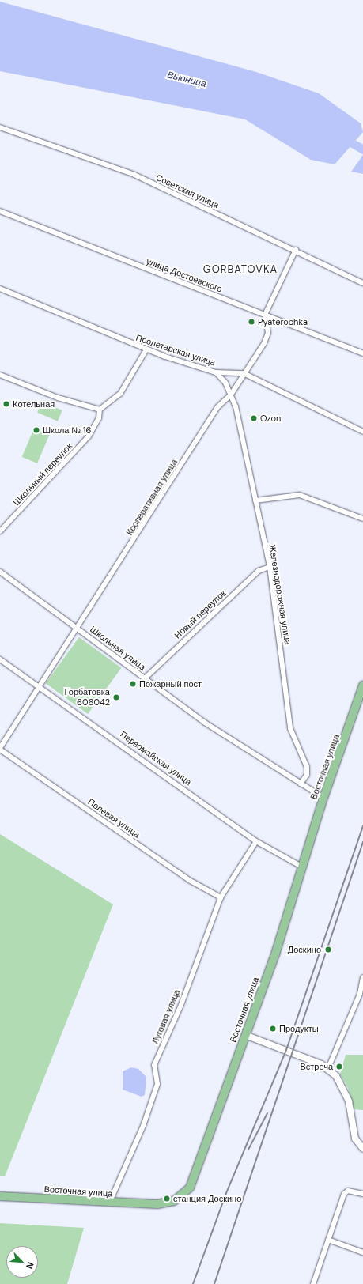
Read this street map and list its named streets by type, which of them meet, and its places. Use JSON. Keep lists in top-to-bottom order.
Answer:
{
  "streets": {
    "main road": ["Восточная улица"],
    "street": [
      "Советская улица",
      "улица Достоевского",
      "Пролетарская улица",
      "Школьный переулок",
      "Кооперативная улица",
      "Железнодорожная улица",
      "Новый переулок",
      "Школьная улица",
      "Первомайская улица",
      "Полевая улица",
      "Луговая улица"
    ]
  },
  "crossings": [
    ["улица Достоевского", "Кооперативная улица"],
    ["Пролетарская улица", "Кооперативная улица"],
    ["Пролетарская улица", "Железнодорожная улица"],
    ["Кооперативная улица", "Железнодорожная улица"],
    ["Кооперативная улица", "Школьная улица"],
    ["Кооперативная улица", "Первомайская улица"],
    ["Кооперативная улица", "Полевая улица"],
    ["Железнодорожная улица", "Новый переулок"],
    ["Железнодорожная улица", "Школьная улица"],
    ["Новый переулок", "Школьная улица"],
    ["Школьная улица", "Восточная улица"],
    ["Первомайская улица", "Восточная улица"],
    ["Первомайская улица", "Луговая улица"],
    ["Восточная улица", "Луговая улица"],
    ["Полевая улица", "Луговая улица"]
  ],
  "districts": ["GORBATOVKA"],
  "water": ["Вьюница"],
  "places": [
    "Pyaterochka",
    "Котельная",
    "Ozon",
    "Школа № 16",
    "Пожарный пост",
    "Горбатовка 606042",
    "Доскино",
    "Продукты",
    "Встреча",
    "станция Доскино"
  ],
  "north": "bottom right"
}
